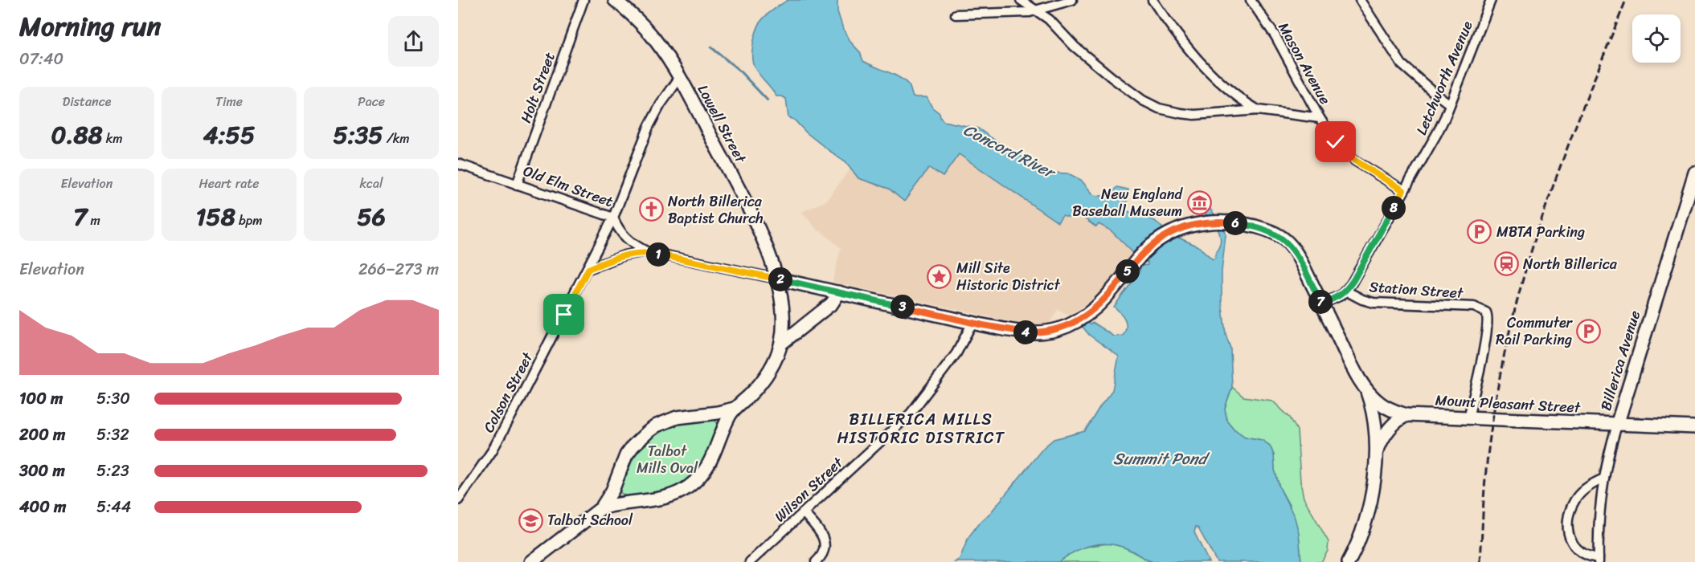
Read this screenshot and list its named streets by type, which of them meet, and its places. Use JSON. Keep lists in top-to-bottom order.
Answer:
{
  "streets": {
    "main road": [
      "Lowell Street",
      "Old Elm Street",
      "Billerica Avenue",
      "Mount Pleasant Street"
    ],
    "street": [
      "Mason Avenue",
      "Letchworth Avenue",
      "Holt Street",
      "Station Street",
      "Colson Street",
      "Wilson Street"
    ]
  },
  "crossings": [
    ["Mason Avenue", "Letchworth Avenue"],
    ["Letchworth Avenue", "Old Elm Street"],
    ["Letchworth Avenue", "Station Street"],
    ["Holt Street", "Old Elm Street"],
    ["Lowell Street", "Old Elm Street"],
    ["Lowell Street", "Colson Street"],
    ["Old Elm Street", "Colson Street"],
    ["Old Elm Street", "Mount Pleasant Street"],
    ["Old Elm Street", "Wilson Street"],
    ["Station Street", "Mount Pleasant Street"],
    ["Billerica Avenue", "Mount Pleasant Street"]
  ],
  "districts": ["BILLERICA MILLS HISTORIC DISTRICT"],
  "water": ["Concord River", "Summit Pond"],
  "parks": ["Talbot Mills Oval"],
  "places": {
    "museum": ["New England Baseball Museum"],
    "church": ["North Billerica Baptist Church"],
    "parking": ["MBTA Parking", "Commuter Rail Parking"],
    "station": ["North Billerica"],
    "place": ["Mill Site Historic District"],
    "school or university": ["Talbot School"]
  },
  "page": {
    "heading": ["Morning run", "07:40"],
    "stats": [
      ["Distance", "0.88 km"],
      ["Time", "4:55"],
      ["Pace", "5:35 /km"],
      ["Elevation", "7 m"],
      ["Heart rate", "158 bpm"],
      ["kcal", "56"]
    ],
    "pins": [
      "8",
      "6",
      "1",
      "5",
      "2",
      "7",
      "3",
      "4"
    ],
    "chart": ["Elevation", "266–273 m"],
    "list": [
      {
        "name": "100 m",
        "note": "5:30"
      },
      {
        "name": "200 m",
        "note": "5:32"
      },
      {
        "name": "300 m",
        "note": "5:23"
      },
      {
        "name": "400 m",
        "note": "5:44"
      }
    ]
  }
}
